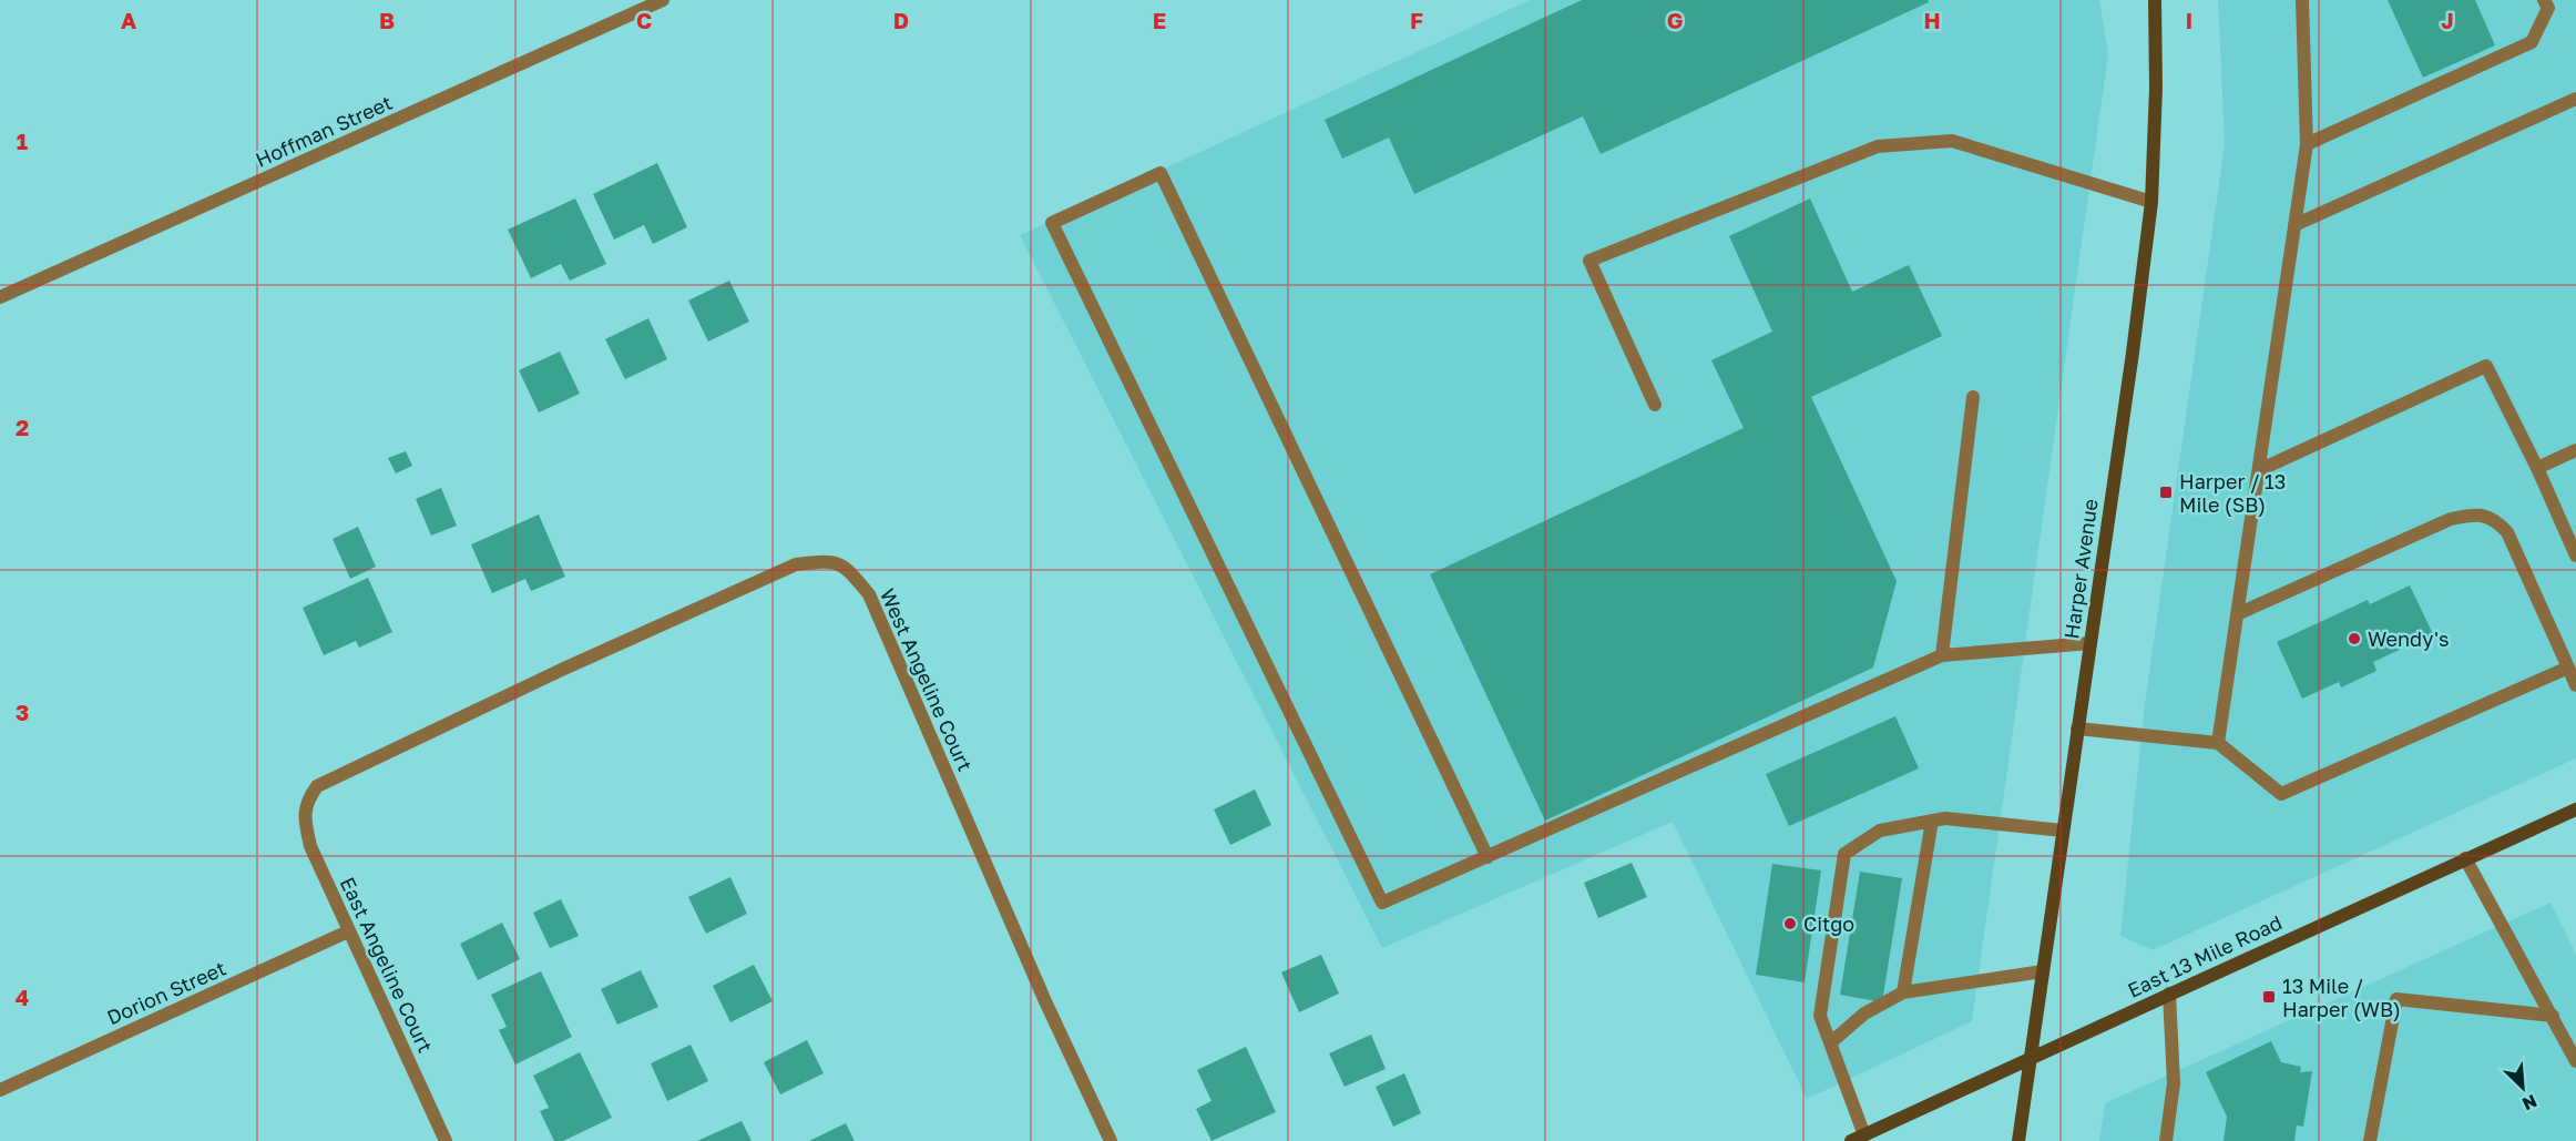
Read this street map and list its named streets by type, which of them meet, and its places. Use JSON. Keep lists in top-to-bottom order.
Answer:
{
  "streets": {
    "main road": ["Harper Avenue", "East 13 Mile Road"],
    "street": [
      "Hoffman Street",
      "West Angeline Court",
      "East Angeline Court",
      "Dorion Street"
    ]
  },
  "crossings": [
    ["Harper Avenue", "East 13 Mile Road"],
    ["West Angeline Court", "East Angeline Court"],
    ["East Angeline Court", "Dorion Street"]
  ],
  "places": {
    "transit": ["Harper / 13 Mile (SB)", "13 Mile / Harper (WB)"],
    "other": ["Wendy's", "Citgo"]
  },
  "north": "bottom right",
  "grid": {
    "columns": [
      "A",
      "B",
      "C",
      "D",
      "E",
      "F",
      "G",
      "H",
      "I",
      "J"
    ],
    "rows": [
      "1",
      "2",
      "3",
      "4"
    ]
  }
}
